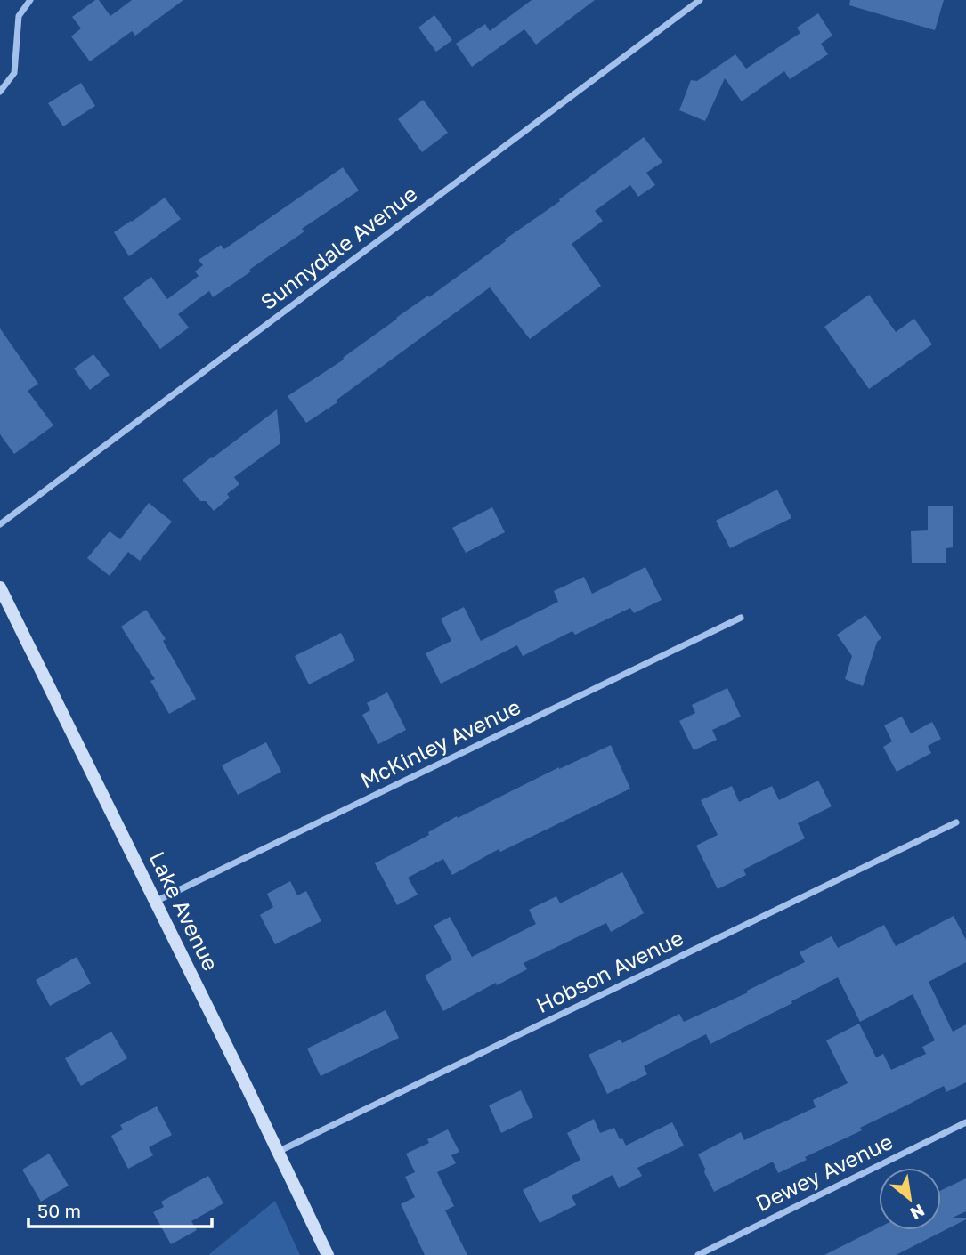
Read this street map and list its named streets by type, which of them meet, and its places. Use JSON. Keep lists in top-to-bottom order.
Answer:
{
  "streets": {
    "main road": ["Lake Avenue"],
    "street": [
      "Sunnydale Avenue",
      "McKinley Avenue",
      "Hobson Avenue",
      "Dewey Avenue"
    ]
  },
  "crossings": [
    ["McKinley Avenue", "Lake Avenue"],
    ["Lake Avenue", "Hobson Avenue"]
  ],
  "scale_bar": "50 m",
  "north": "bottom right"
}
